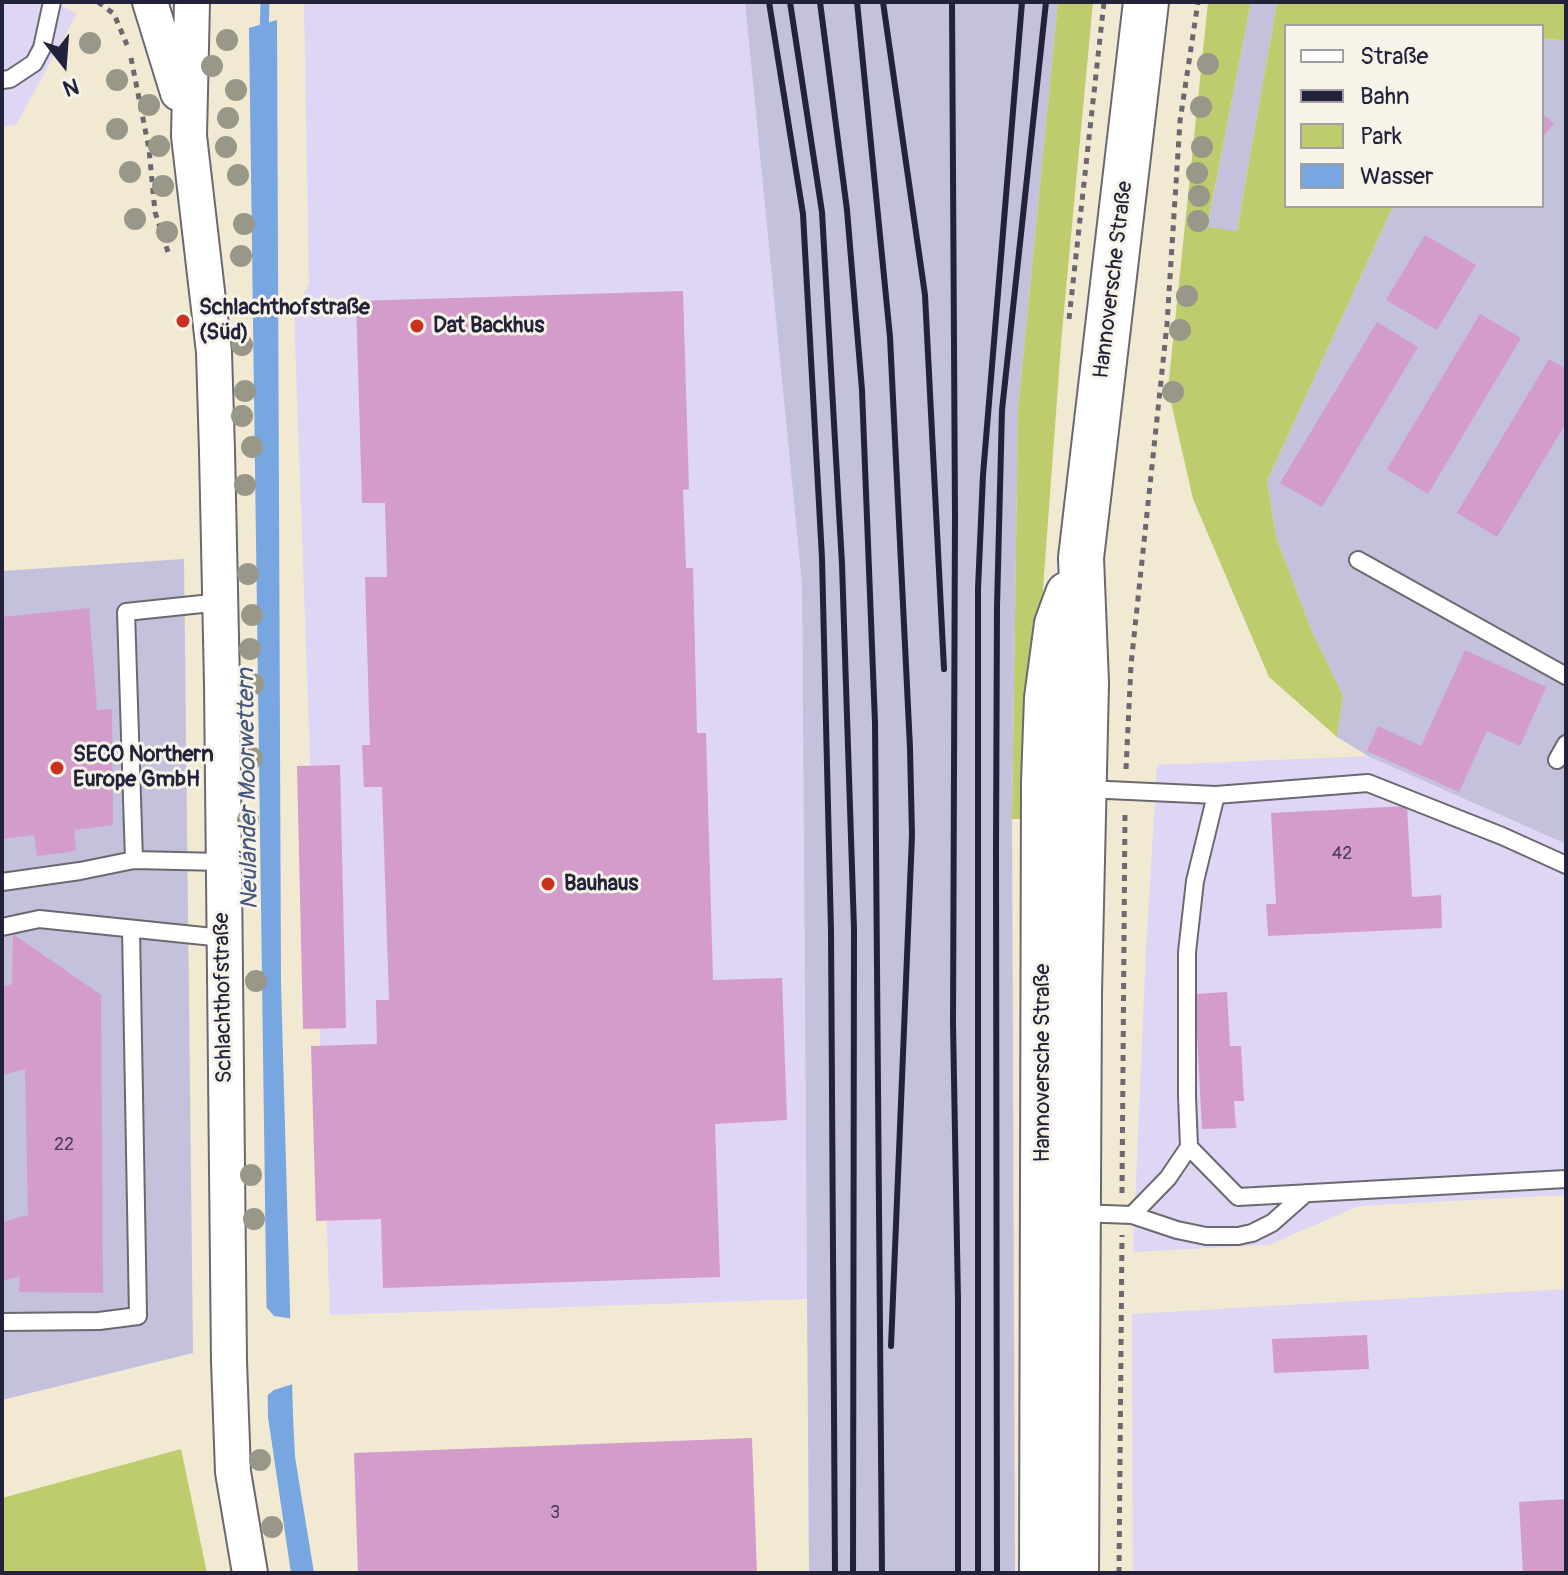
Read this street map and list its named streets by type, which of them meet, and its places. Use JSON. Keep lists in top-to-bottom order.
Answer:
{
  "streets": {
    "main road": ["Hannoversche Straße"],
    "street": ["Schlachthofstraße"]
  },
  "water": ["Neuländer Moorwettern"],
  "places": [
    "Schlachthofstraße (Süd)",
    "Dat Backhus",
    "SECO Northern Europe GmbH",
    "Bauhaus"
  ],
  "house_numbers": ["42", "22", "3"],
  "legend": [
    "Straße",
    "Bahn",
    "Park",
    "Wasser"
  ],
  "north": "bottom"
}
